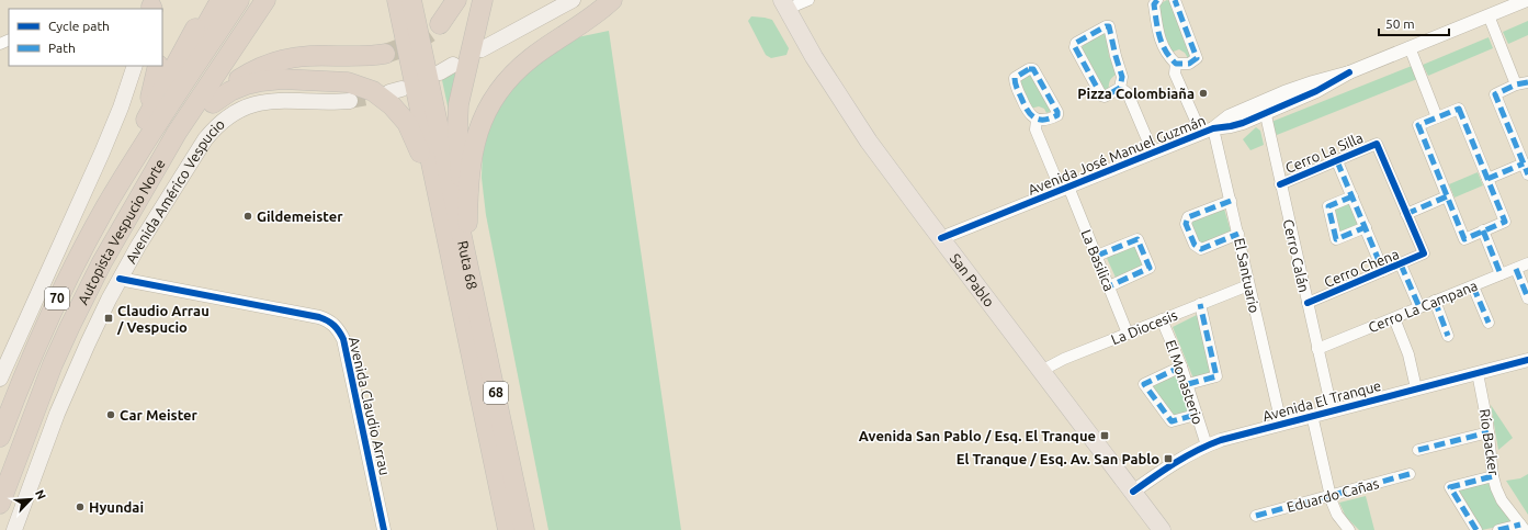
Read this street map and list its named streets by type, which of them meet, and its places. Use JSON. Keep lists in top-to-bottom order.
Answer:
{
  "streets": {
    "highway": [
      "Autopista Vespucio Norte",
      "Ruta 68",
      "70",
      "68"
    ],
    "main road": ["Avenida Américo Vespucio", "San Pablo"],
    "street": [
      "Cerro La Silla",
      "Avenida José Manuel Guzmán",
      "Cerro Calán",
      "La Basilica",
      "Cerro Chena",
      "El Santuario",
      "Cerro La Campana",
      "La Diocesis",
      "El Monasterio",
      "Avenida El Tranque",
      "Avenida Claudio Arrau",
      "Río Backer",
      "Eduardo Cañas"
    ]
  },
  "crossings": [
    ["Cerro La Silla", "Cerro Calán"],
    ["Cerro La Silla", "Cerro Chena"],
    ["Avenida José Manuel Guzmán", "Cerro Calán"],
    ["Avenida José Manuel Guzmán", "La Basilica"],
    ["Avenida José Manuel Guzmán", "El Santuario"],
    ["Avenida José Manuel Guzmán", "San Pablo"],
    ["Avenida Américo Vespucio", "Avenida Claudio Arrau"],
    ["Cerro Calán", "Cerro Chena"],
    ["Cerro Calán", "Cerro La Campana"],
    ["Cerro Calán", "Avenida El Tranque"],
    ["La Basilica", "La Diocesis"],
    ["El Santuario", "La Diocesis"],
    ["El Santuario", "Avenida El Tranque"],
    ["San Pablo", "La Diocesis"],
    ["San Pablo", "Avenida El Tranque"],
    ["La Diocesis", "El Monasterio"],
    ["El Monasterio", "Avenida El Tranque"],
    ["Avenida El Tranque", "Río Backer"]
  ],
  "places": {
    "other": [
      "Pizza Colombiaña",
      "Gildemeister",
      "Car Meister",
      "Hyundai"
    ],
    "transit": ["Claudio Arrau / Vespucio", "Avenida San Pablo / Esq. El Tranque", "El Tranque / Esq. Av. San Pablo"]
  },
  "legend": ["Cycle path", "Path"],
  "scale_bar": "50 m",
  "north": "top right"
}
